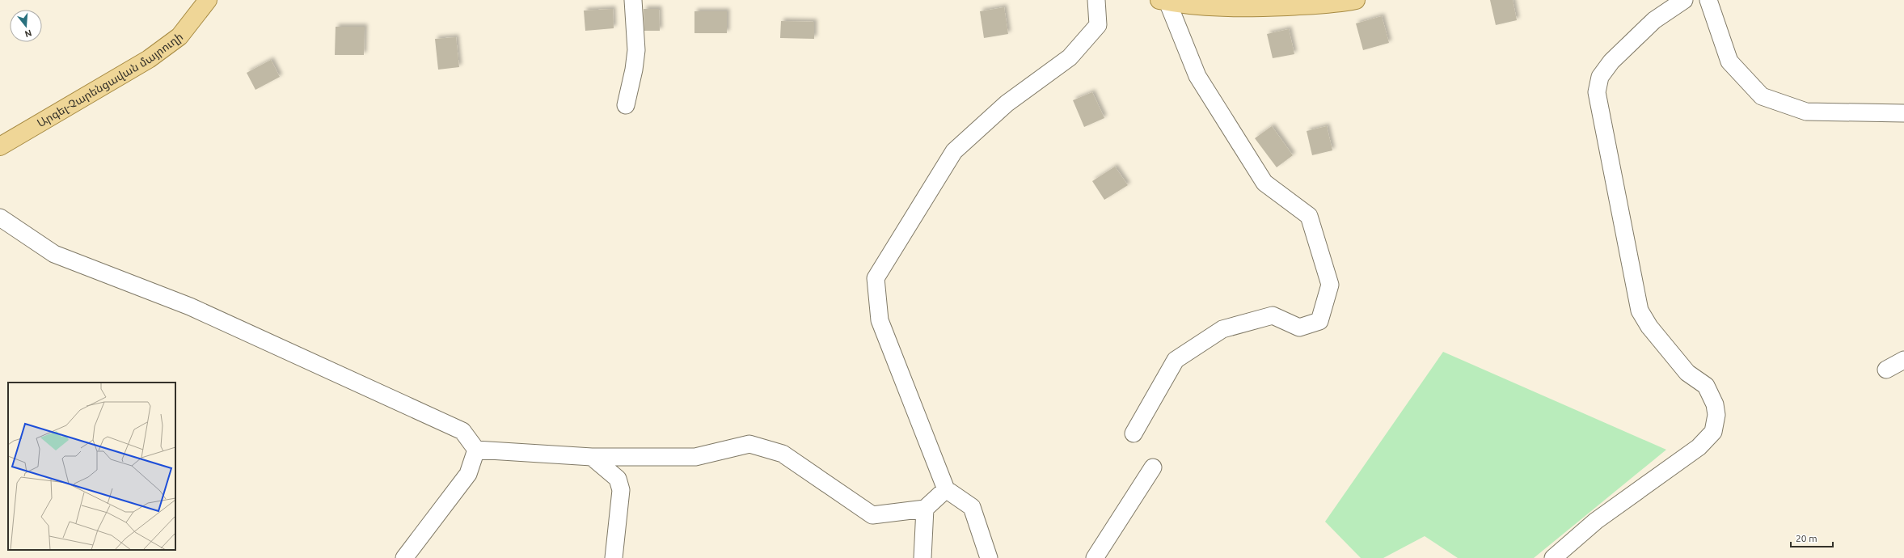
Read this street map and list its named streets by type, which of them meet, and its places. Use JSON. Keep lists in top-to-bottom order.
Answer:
{
  "streets": {
    "main road": ["Արգել-Չարենցավան մայրուղի"]
  },
  "scale_bar": "20 m",
  "north": "bottom"
}
